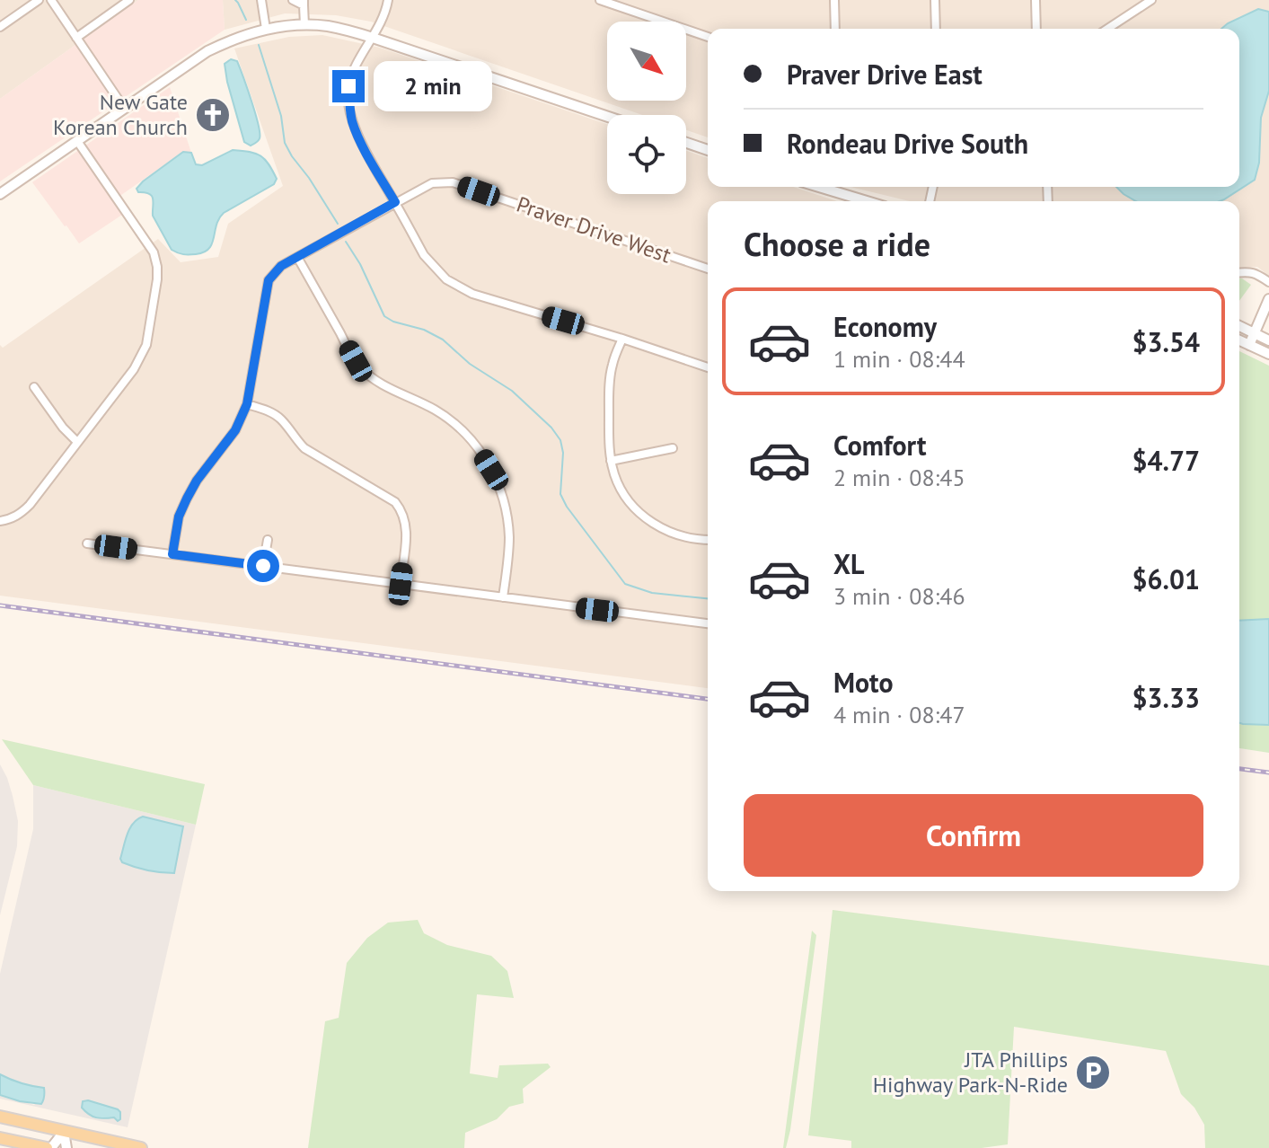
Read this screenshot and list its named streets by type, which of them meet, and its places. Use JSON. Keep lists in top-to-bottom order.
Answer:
{
  "streets": {
    "street": ["Praver Drive West"]
  },
  "places": {
    "church": ["New Gate Korean Church"],
    "parking": ["JTA Phillips Highway Park-N-Ride"]
  },
  "north": "bottom right",
  "page": {
    "banner": ["Praver Drive East", "Rondeau Drive South"],
    "bubble": "2 min",
    "heading": "Choose a ride",
    "list": [
      {
        "name": "Economy",
        "note": "1 min · 08:44",
        "value": "$3.54"
      },
      {
        "name": "Comfort",
        "note": "2 min · 08:45",
        "value": "$4.77"
      },
      {
        "name": "XL",
        "note": "3 min · 08:46",
        "value": "$6.01"
      },
      {
        "name": "Moto",
        "note": "4 min · 08:47",
        "value": "$3.33"
      }
    ],
    "buttons": "Confirm"
  }
}
